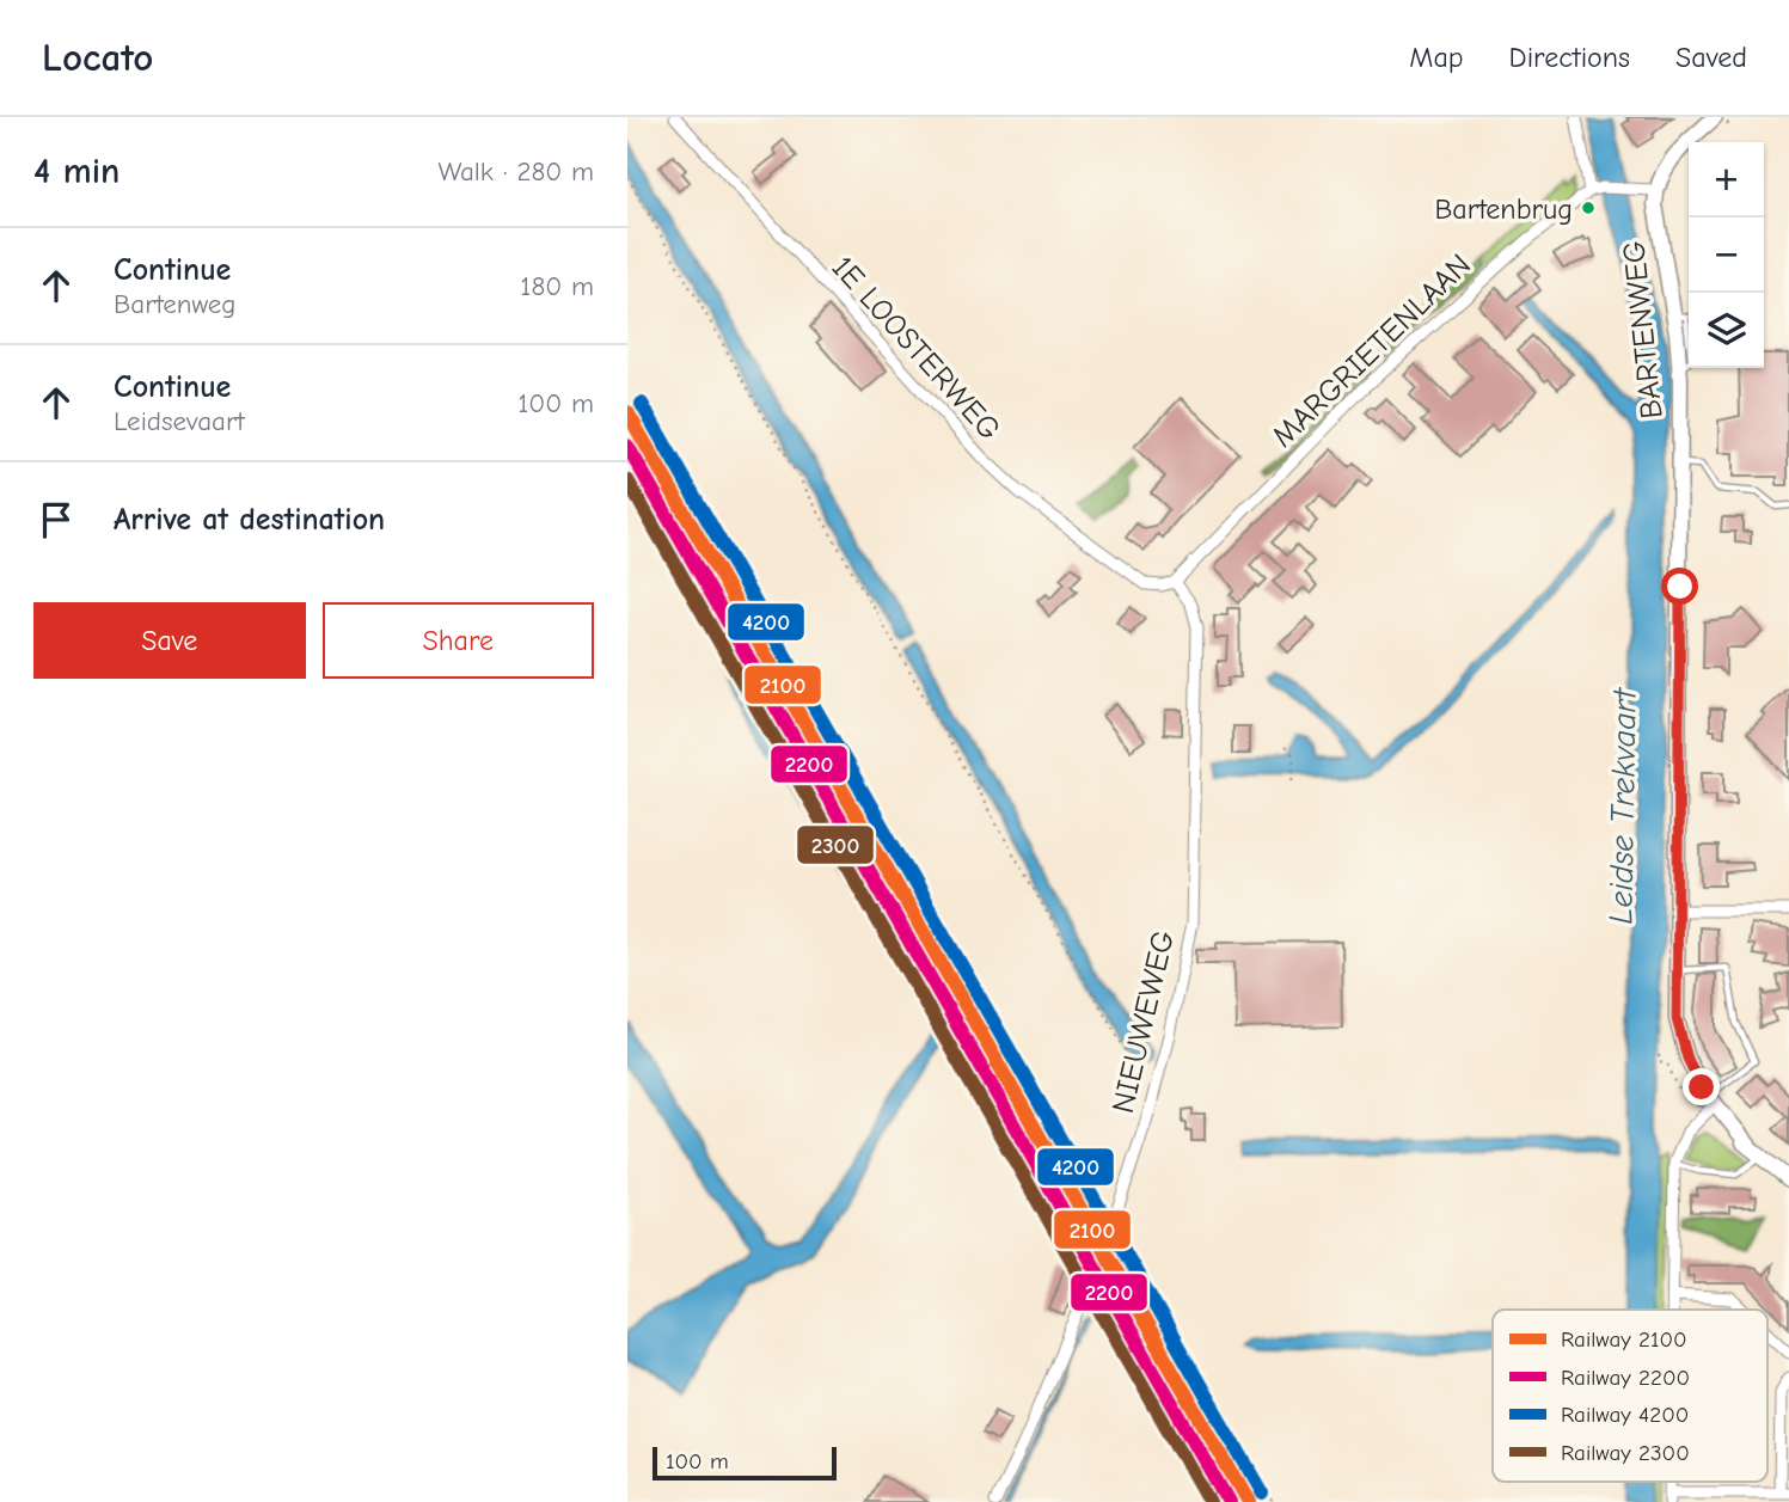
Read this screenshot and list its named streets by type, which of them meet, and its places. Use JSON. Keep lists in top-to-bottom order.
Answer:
{
  "streets": {
    "main road": ["BARTENWEG"],
    "street": ["1E LOOSTERWEG", "MARGRIETENLAAN", "NIEUWEWEG"]
  },
  "crossings": [
    ["1E LOOSTERWEG", "MARGRIETENLAAN"],
    ["1E LOOSTERWEG", "NIEUWEWEG"],
    ["MARGRIETENLAAN", "NIEUWEWEG"]
  ],
  "water": ["Leidse Trekvaart"],
  "places": ["Bartenbrug"],
  "lines": [
    "rail line 4200",
    "rail line 2100",
    "rail line 2200",
    "rail line 2300"
  ],
  "legend": [
    "Railway 2100",
    "Railway 2200",
    "Railway 4200",
    "Railway 2300"
  ],
  "scale_bar": "100 m",
  "page": {
    "header": "Locato",
    "nav": ["Map", "Directions", "Saved"],
    "heading": ["4 min", "Walk · 280 m"],
    "map_buttons": ["+", "−"],
    "list": [
      ["Continue", "Bartenweg", "180 m"],
      ["Continue", "Leidsevaart", "100 m"],
      "Arrive at destination"
    ],
    "buttons": ["Save", "Share"],
    "scale": "100 m"
  }
}
